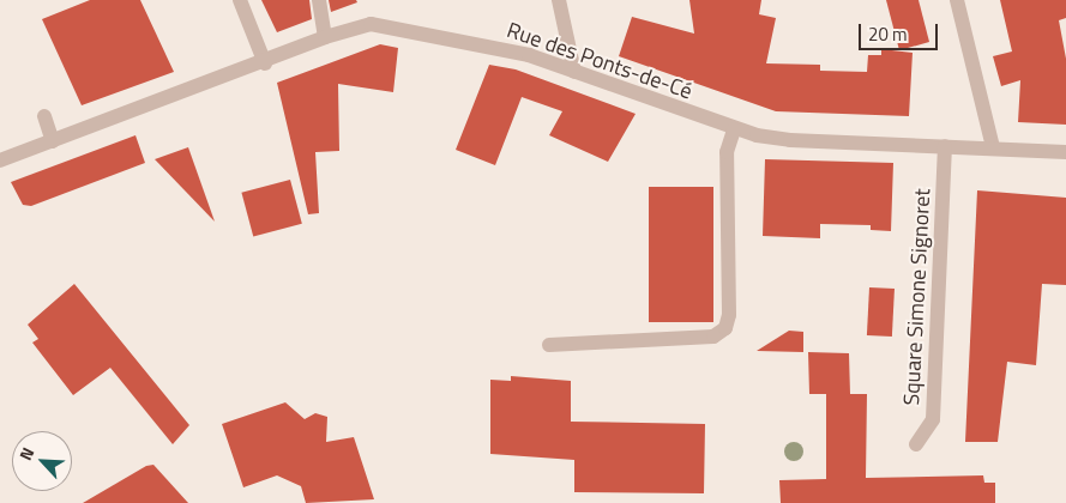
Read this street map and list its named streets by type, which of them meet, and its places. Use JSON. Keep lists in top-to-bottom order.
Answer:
{
  "streets": {
    "street": ["Rue des Ponts-de-Cé", "Square Simone Signoret"]
  },
  "crossings": [
    ["Rue des Ponts-de-Cé", "Square Simone Signoret"]
  ],
  "scale_bar": "20 m",
  "north": "top left"
}
